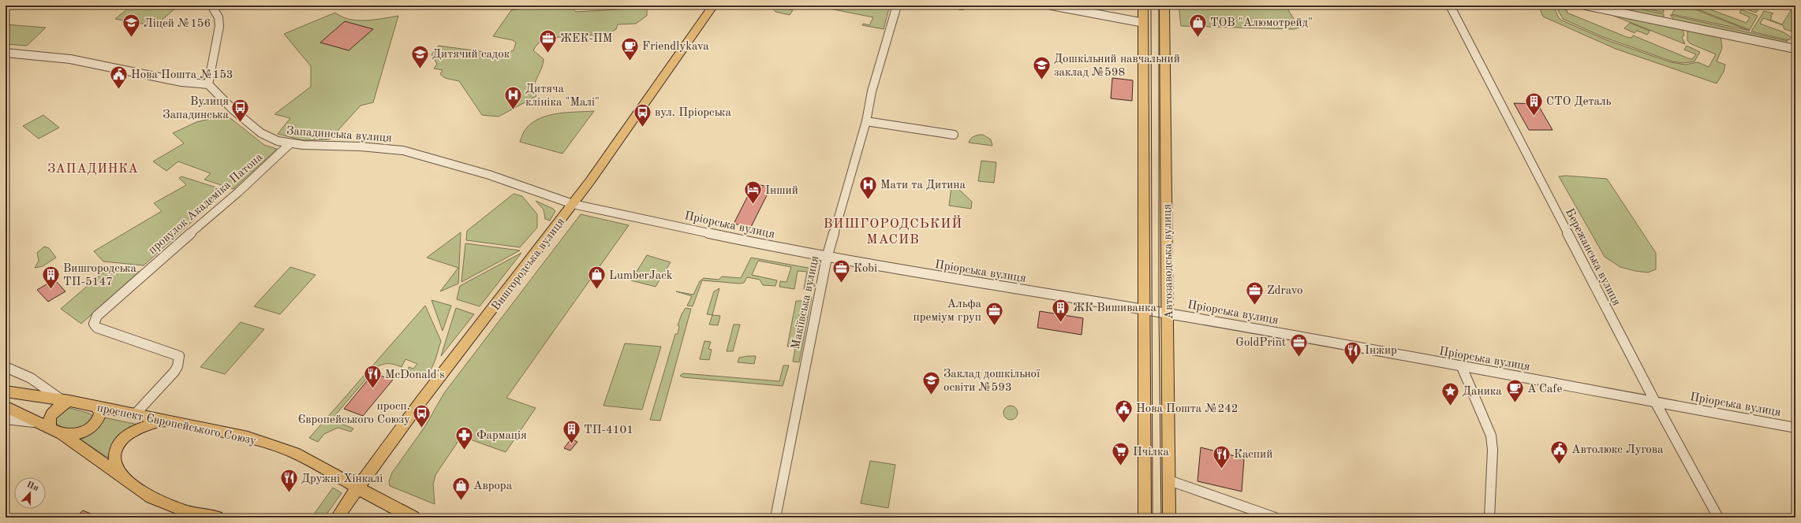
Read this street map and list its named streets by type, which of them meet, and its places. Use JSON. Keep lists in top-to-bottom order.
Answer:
{
  "streets": {
    "main road": ["Автозаводська вулиця", "Вишгородська вулиця", "проспект Європейського Союзу"],
    "street": [
      "Западинська вулиця",
      "провулок Академіка Патона",
      "Пріорська вулиця",
      "Бережанська вулиця",
      "Макіївська вулиця"
    ]
  },
  "crossings": [
    ["Западинська вулиця", "провулок Академіка Патона"],
    ["Западинська вулиця", "Пріорська вулиця"],
    ["Западинська вулиця", "Вишгородська вулиця"],
    ["провулок Академіка Патона", "проспект Європейського Союзу"],
    ["Пріорська вулиця", "Бережанська вулиця"],
    ["Пріорська вулиця", "Автозаводська вулиця"],
    ["Пріорська вулиця", "Вишгородська вулиця"],
    ["Пріорська вулиця", "Макіївська вулиця"],
    ["Вишгородська вулиця", "проспект Європейського Союзу"]
  ],
  "districts": ["ЗАПАДИНКА", "ВИШГОРОДСЬКИЙ МАСИВ"],
  "places": {
    "shop": ["ТОВ \"Алюмотрейд\"", "LumberJack", "Аврора"],
    "school or university": [
      "Ліцей №156",
      "Дитячий садок",
      "Дошкільний навчальний заклад №598",
      "Заклад дошкільної освіти №593"
    ],
    "office": [
      "ЖЕК-ПМ",
      "Кobi",
      "Zdravo",
      "Альфа преміум груп",
      "GoldPrint"
    ],
    "cafe": ["Friendlykava", "A'Cafe"],
    "public building": ["Нова Пошта №153", "Нова Пошта №242", "Автолюкс Лугова"],
    "hospital": ["Дитяча клініка \"Малі\"", "Мати та Дитина"],
    "building": [
      "СТО Деталь",
      "Вишгородська ТП-5147",
      "ЖК Вишиванка",
      "ТП-4101"
    ],
    "bus stop": ["Вулиця Западинська", "вул. Пріорська", "просп. Європейського Союзу"],
    "hotel": ["Інший"],
    "restaurant": [
      "Інжир",
      "McDonald's",
      "Каспий",
      "Дружні Хінкалі"
    ],
    "place": ["Даника"],
    "pharmacy": ["Фармація"],
    "supermarket": ["Пчілка"]
  },
  "north": "top"
}
